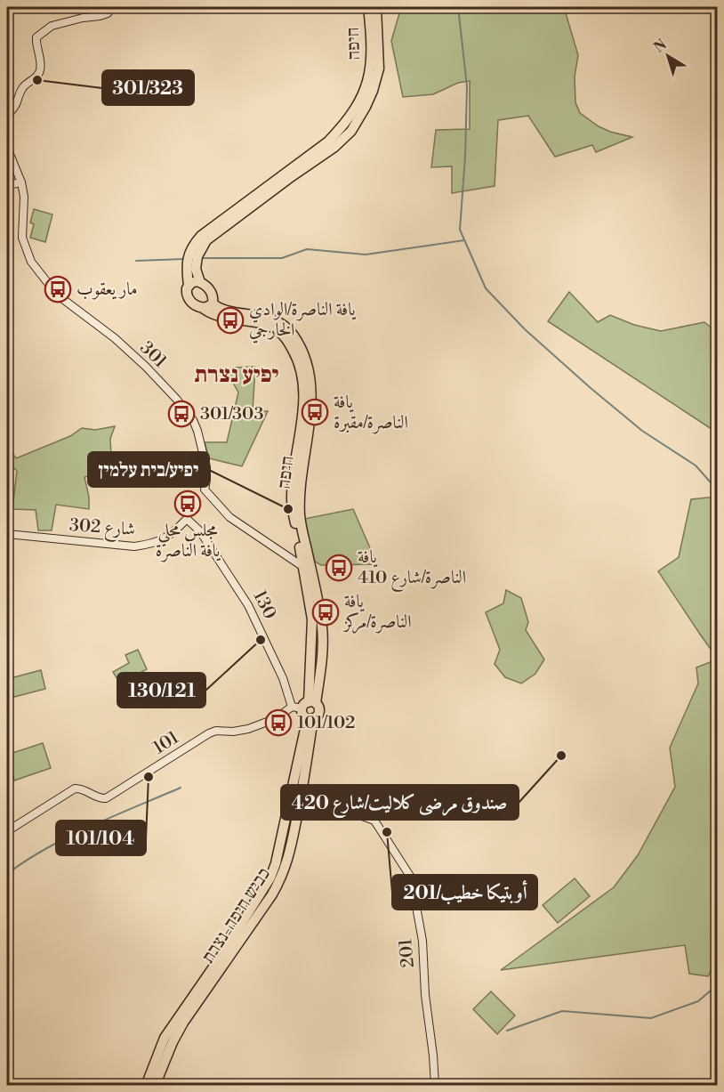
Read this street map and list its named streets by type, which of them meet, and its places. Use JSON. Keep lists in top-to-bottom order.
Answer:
{
  "streets": {
    "highway": ["חיפה", "כביש חיפה-נצרת"],
    "street": [
      "301",
      "شارع 302",
      "130",
      "101",
      "201"
    ]
  },
  "crossings": [
    ["חיפה", "301"],
    ["חיפה", "130"],
    ["חיפה", "101"],
    ["חיפה", "כביש חיפה-נצרת"],
    ["شارع 302", "130"],
    ["130", "101"],
    ["130", "כביש חיפה-נצרת"],
    ["101", "כביש חיפה-נצרת"],
    ["כביש חיפה-נצרת", "201"]
  ],
  "districts": ["יפיע נצרת"],
  "places": {
    "other": [
      "301/323",
      "יפיע/בית עלמין",
      "130/121",
      "صندوق مرضى كلاليت/شارع 420",
      "101/104",
      "أوبتيكا خطيب/201"
    ],
    "bus stop": [
      "مار يعقوب",
      "يافة الناصرة/الوادي الخارجي",
      "يافة الناصرة/مقبرة",
      "301/303",
      "مجلس محلي يافة الناصرة",
      "يافة الناصرة/شارع 410",
      "يافة الناصرة/مركز",
      "101/102"
    ]
  },
  "north": "top left"
}
